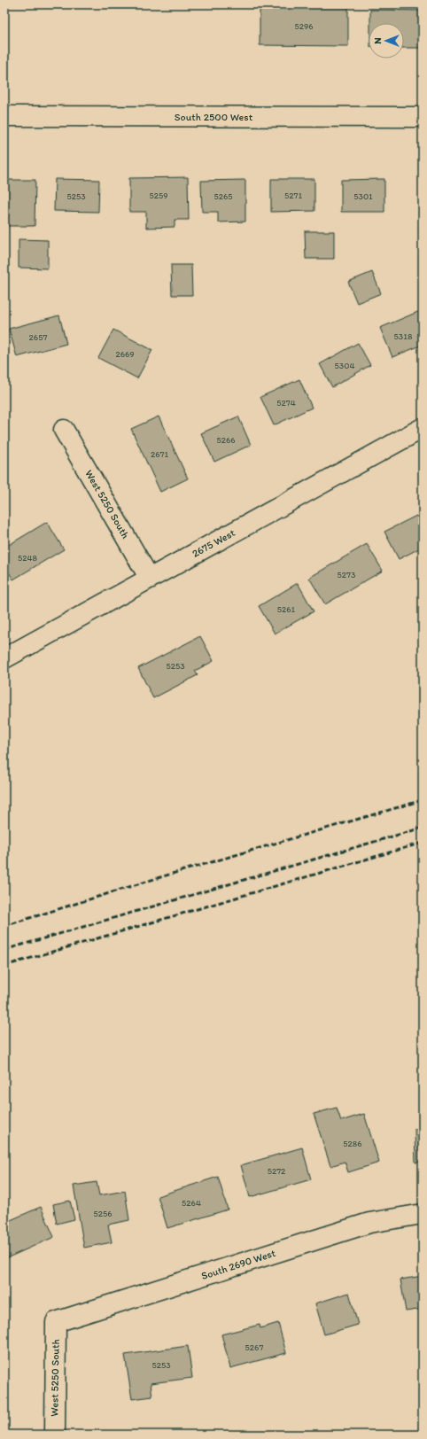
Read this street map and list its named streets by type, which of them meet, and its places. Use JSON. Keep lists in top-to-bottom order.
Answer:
{
  "streets": {
    "street": [
      "South 2500 West",
      "West 5250 South",
      "2675 West",
      "South 2690 West"
    ]
  },
  "crossings": [
    ["West 5250 South", "2675 West"],
    ["West 5250 South", "South 2690 West"]
  ],
  "house_numbers": [
    "5296",
    "5259",
    "5271",
    "5253",
    "5265",
    "5301",
    "5318",
    "2657",
    "2669",
    "5304",
    "5274",
    "5266",
    "2671",
    "5248",
    "5273",
    "5261",
    "5253",
    "5286",
    "5272",
    "5264",
    "5256",
    "5267",
    "5253"
  ],
  "north": "left"
}
